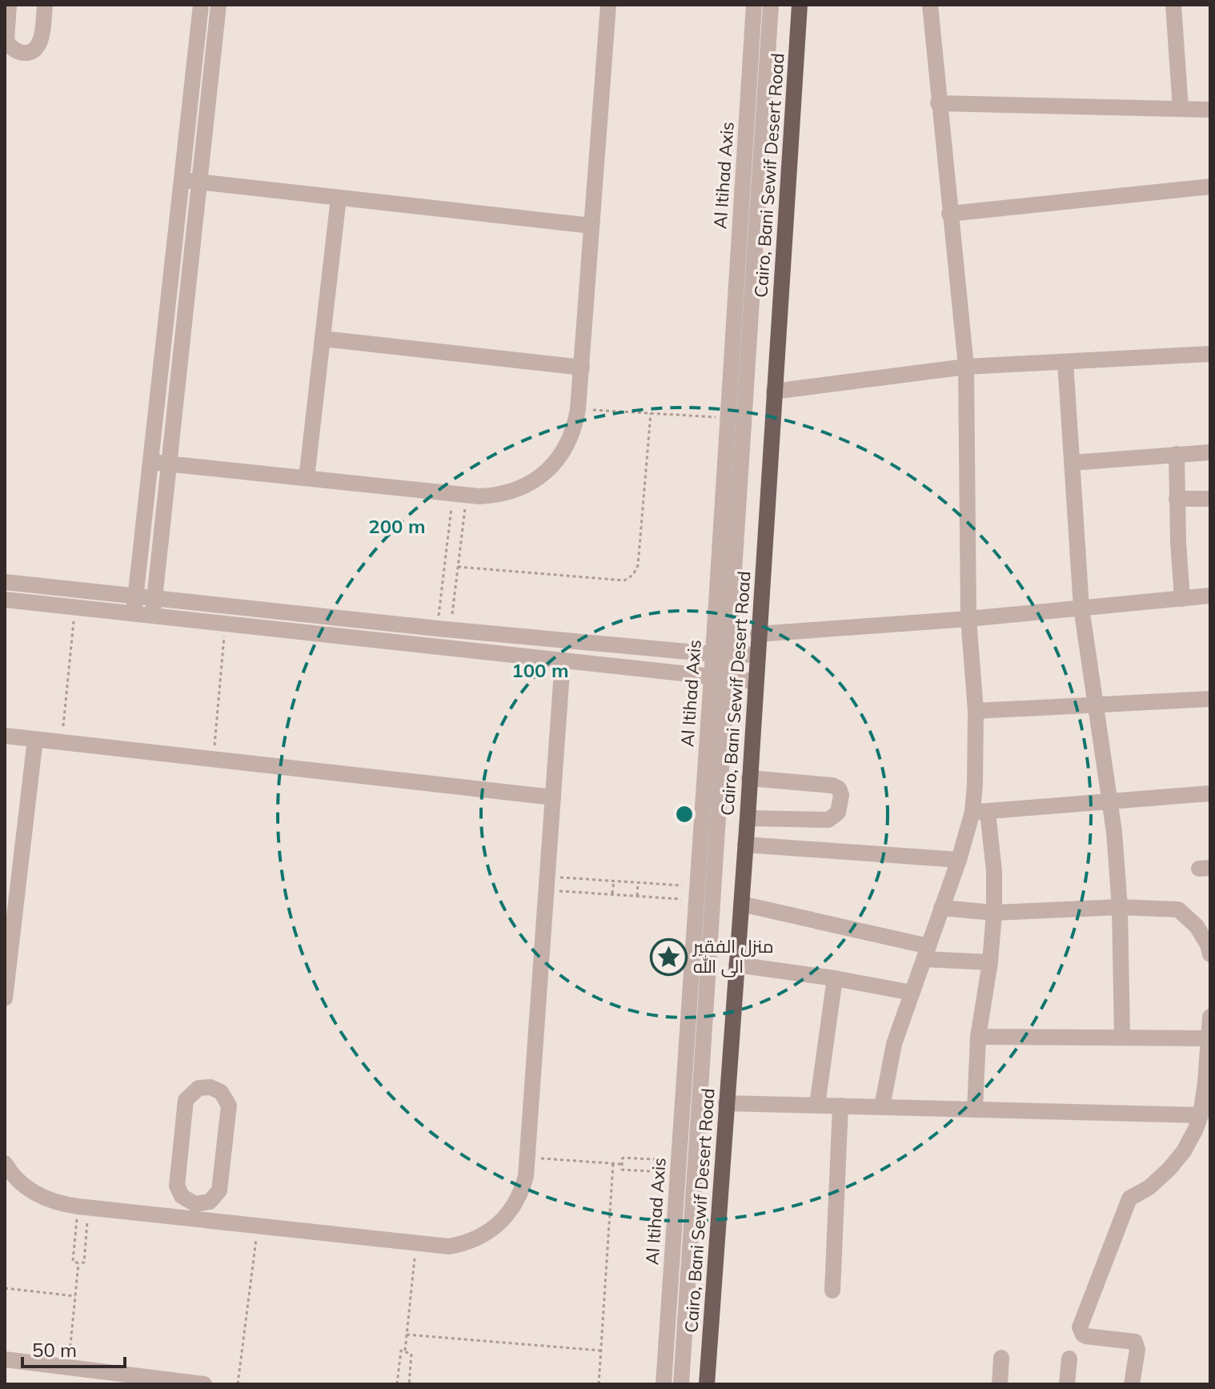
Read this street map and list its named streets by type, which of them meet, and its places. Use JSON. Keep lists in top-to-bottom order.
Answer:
{
  "streets": {
    "main road": ["Cairo, Bani Sewif Desert Road"],
    "street": ["Al Itihad Axis"]
  },
  "places": {
    "place": ["منزل الفقير الى الله"]
  },
  "scale_bar": "50 m",
  "rings": ["200 m", "100 m"]
}
